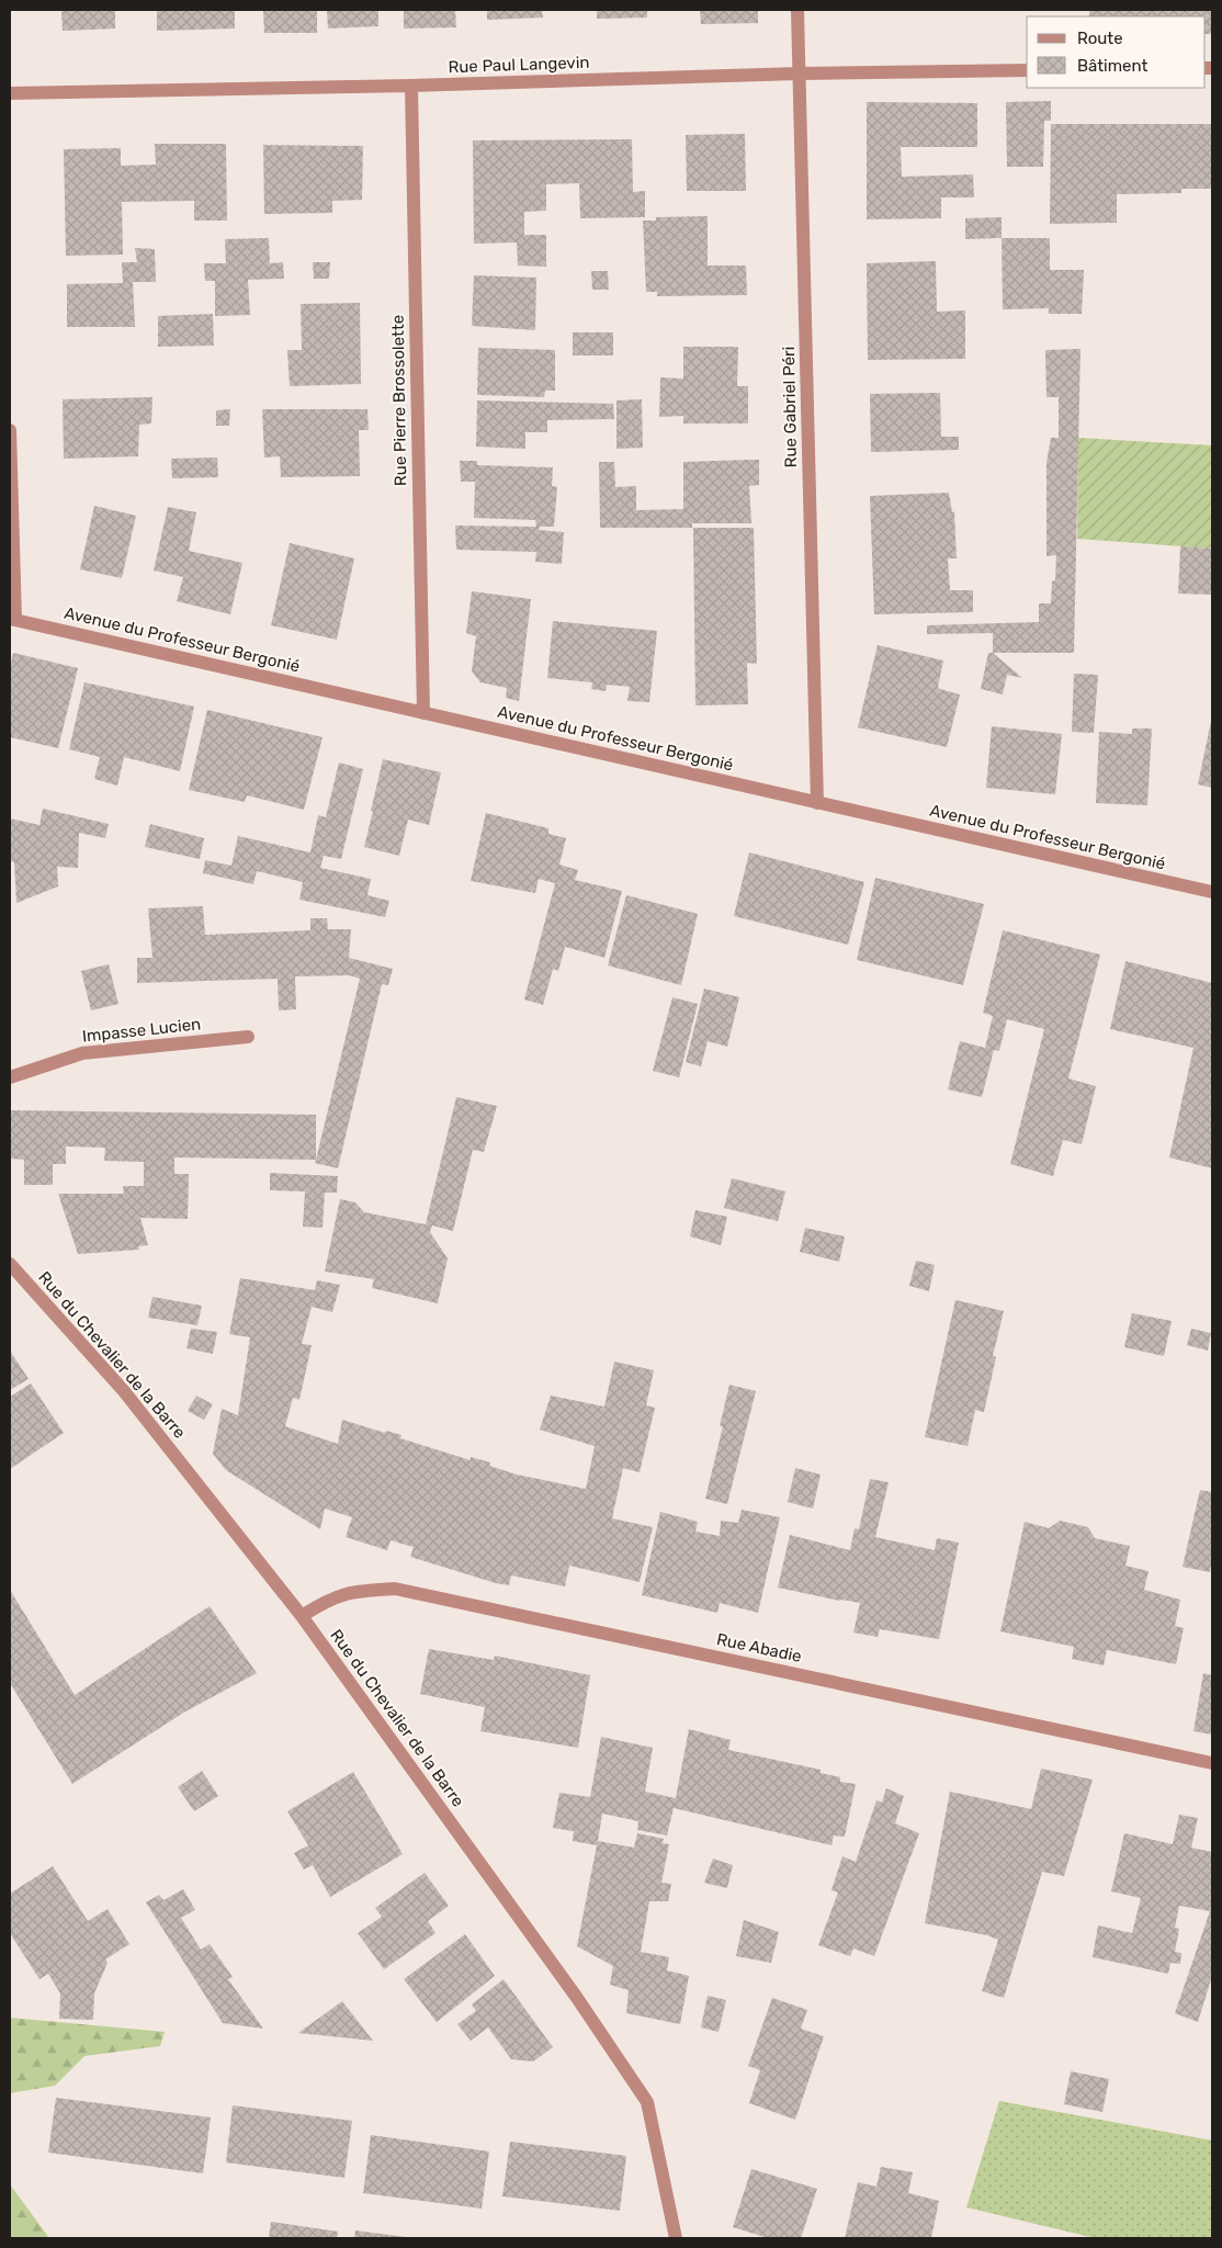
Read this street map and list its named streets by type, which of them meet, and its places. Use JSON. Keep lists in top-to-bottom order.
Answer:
{
  "streets": {
    "street": [
      "Rue Paul Langevin",
      "Rue Pierre Brossolette",
      "Rue Gabriel Péri",
      "Avenue du Professeur Bergonié",
      "Impasse Lucien",
      "Rue du Chevalier de la Barre",
      "Rue Abadie"
    ]
  },
  "crossings": [
    ["Rue Paul Langevin", "Rue Pierre Brossolette"],
    ["Rue Paul Langevin", "Rue Gabriel Péri"],
    ["Rue Pierre Brossolette", "Avenue du Professeur Bergonié"],
    ["Rue Gabriel Péri", "Avenue du Professeur Bergonié"],
    ["Rue du Chevalier de la Barre", "Rue Abadie"]
  ],
  "legend": ["Route", "Bâtiment"]
}
